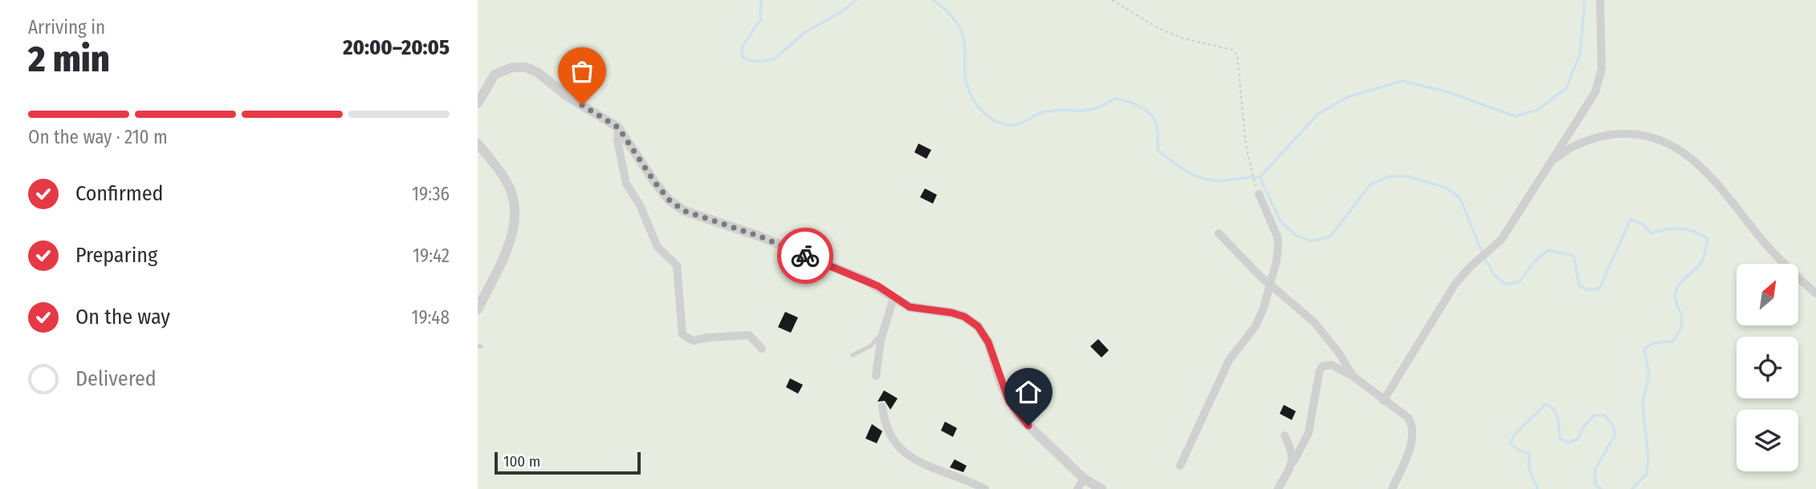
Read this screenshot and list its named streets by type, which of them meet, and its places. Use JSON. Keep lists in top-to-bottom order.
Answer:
{
  "scale_bar": "100 m",
  "north": "top right",
  "page": {
    "heading": ["2 min", "Arriving in", "20:00–20:05"],
    "bar": "On the way · 210 m",
    "list": [
      ["Confirmed", "19:36"],
      ["Preparing", "19:42"],
      ["On the way", "19:48"],
      "Delivered"
    ],
    "scale": "100 m"
  }
}
